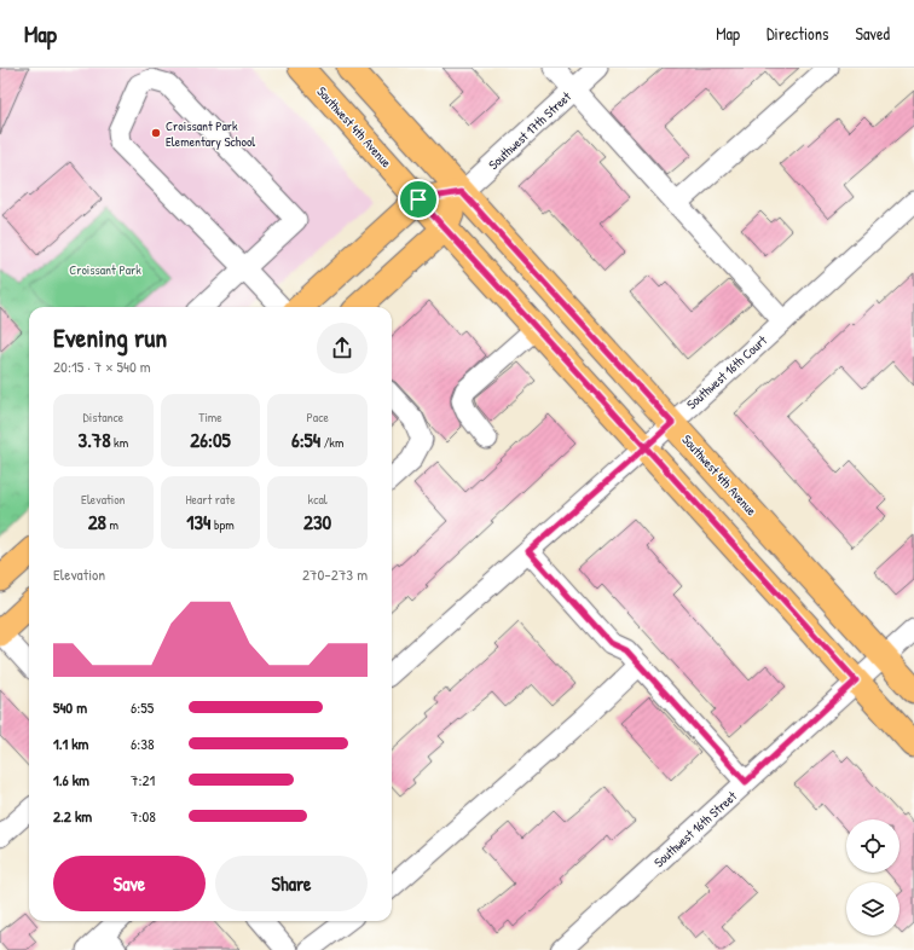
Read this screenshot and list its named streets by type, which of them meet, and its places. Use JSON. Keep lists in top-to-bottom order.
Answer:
{
  "streets": {
    "main road": ["Southwest 4th Avenue", "Southwest 17th Street"],
    "street": ["Southwest 16th Court", "Southwest 16th Street"]
  },
  "crossings": [
    ["Southwest 4th Avenue", "Southwest 17th Street"],
    ["Southwest 4th Avenue", "Southwest 16th Court"],
    ["Southwest 4th Avenue", "Southwest 16th Street"]
  ],
  "parks": ["Croissant Park"],
  "places": ["Croissant Park Elementary School"],
  "page": {
    "header": "Map",
    "nav": ["Map", "Directions", "Saved"],
    "heading": ["Evening run", "20:15 · 7 × 540 m"],
    "stats": [
      ["Distance", "3.78 km"],
      ["Time", "26:05"],
      ["Pace", "6:54 /km"],
      ["Elevation", "28 m"],
      ["Heart rate", "134 bpm"],
      ["kcal", "230"]
    ],
    "chart": ["Elevation", "270–273 m"],
    "list": [
      {
        "name": "540 m",
        "note": "6:55"
      },
      {
        "name": "1.1 km",
        "note": "6:38"
      },
      {
        "name": "1.6 km",
        "note": "7:21"
      },
      {
        "name": "2.2 km",
        "note": "7:08"
      }
    ],
    "buttons": ["Save", "Share"]
  }
}
